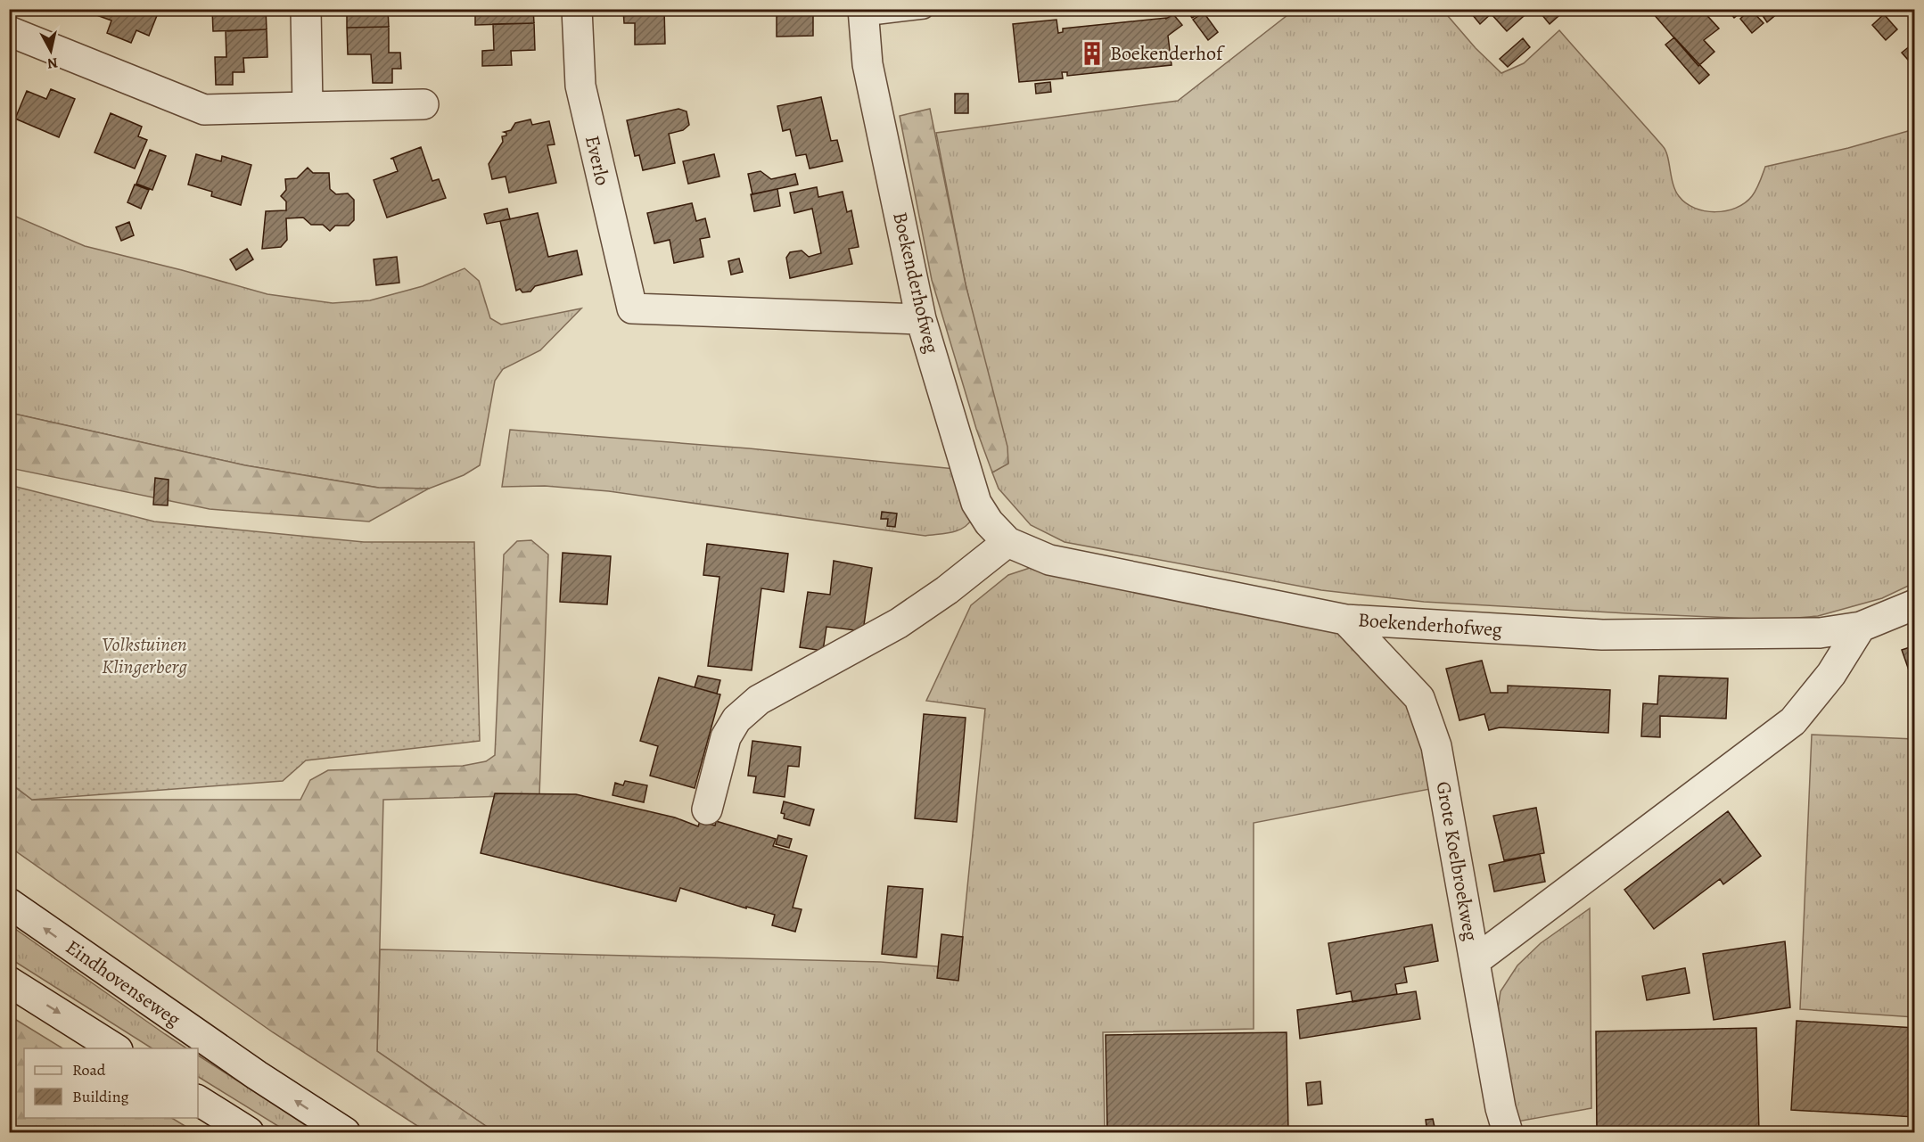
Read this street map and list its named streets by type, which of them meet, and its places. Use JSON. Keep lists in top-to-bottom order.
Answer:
{
  "streets": {
    "street": [
      "Everlo",
      "Boekenderhofweg",
      "Grote Koelbroekweg",
      "Eindhovenseweg"
    ]
  },
  "crossings": [
    ["Everlo", "Boekenderhofweg"],
    ["Boekenderhofweg", "Grote Koelbroekweg"]
  ],
  "parks": ["Volkstuinen Klingerberg"],
  "places": {
    "building": ["Boekenderhof"]
  },
  "legend": ["Road", "Building"],
  "north": "bottom"
}
